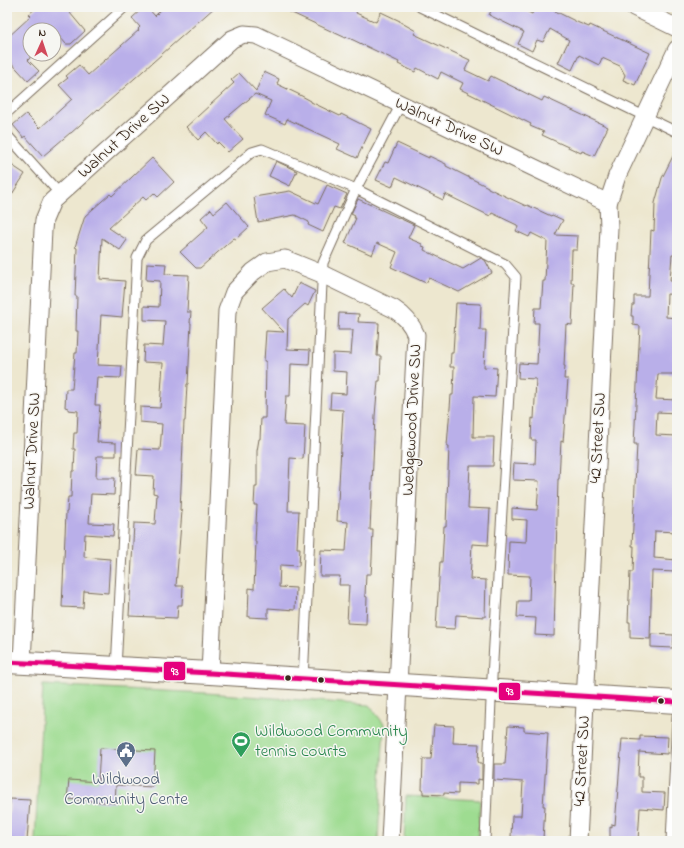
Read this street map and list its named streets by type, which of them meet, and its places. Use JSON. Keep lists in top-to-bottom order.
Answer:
{
  "streets": {
    "street": ["Walnut Drive SW", "Wedgewood Drive SW", "42 Street SW"]
  },
  "crossings": [
    ["Walnut Drive SW", "42 Street SW"]
  ],
  "places": {
    "sports": ["Wildwood Community tennis courts"],
    "public building": ["Wildwood Community Cente"]
  },
  "lines": ["transit line 93"],
  "north": "top"
}
